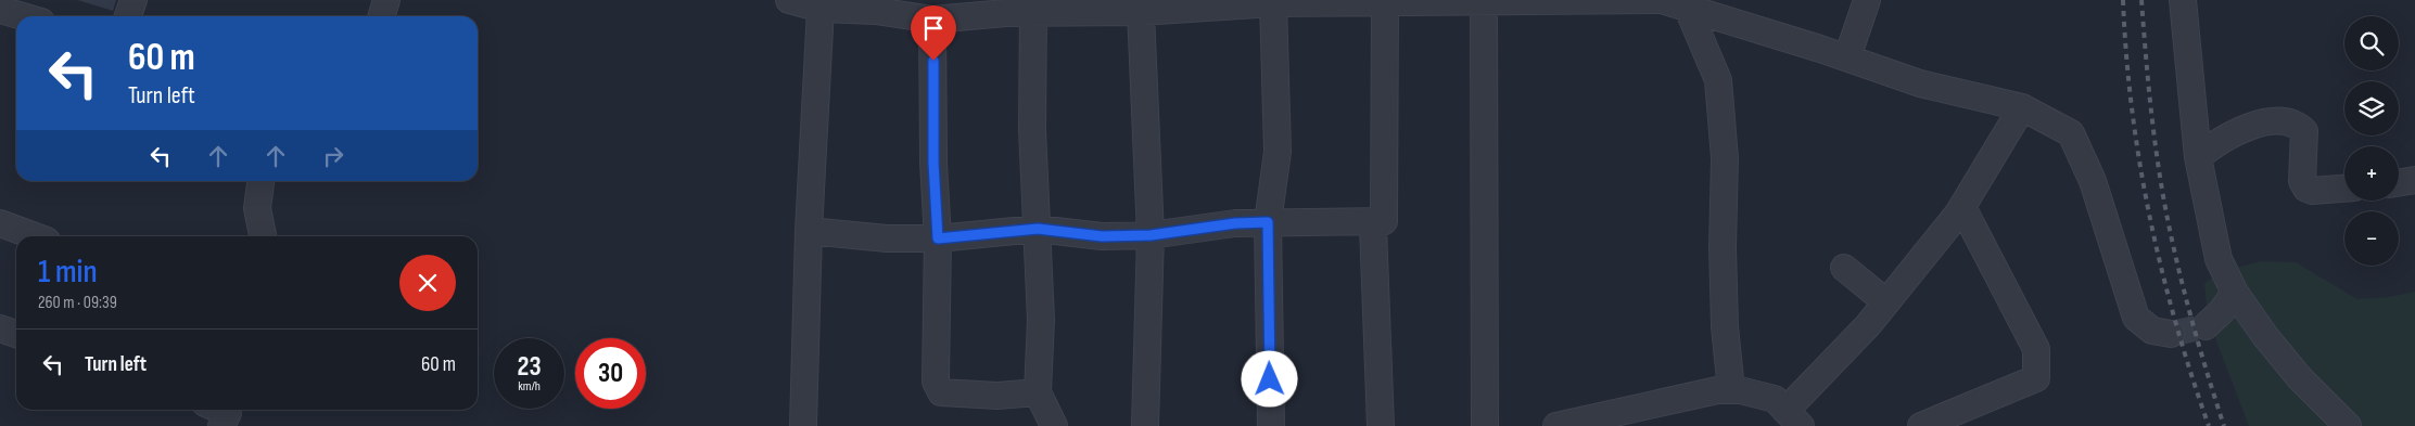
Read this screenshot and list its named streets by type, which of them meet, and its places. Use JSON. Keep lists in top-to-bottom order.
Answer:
{
  "page": {
    "map_buttons": ["+", "−"],
    "turn": ["60 m", "Turn left"],
    "heading": ["1 min", "260 m · 09:39"],
    "list": [
      {
        "name": "Turn left",
        "value": "60 m"
      }
    ],
    "speed": "23 km/h",
    "limit": "30"
  }
}
